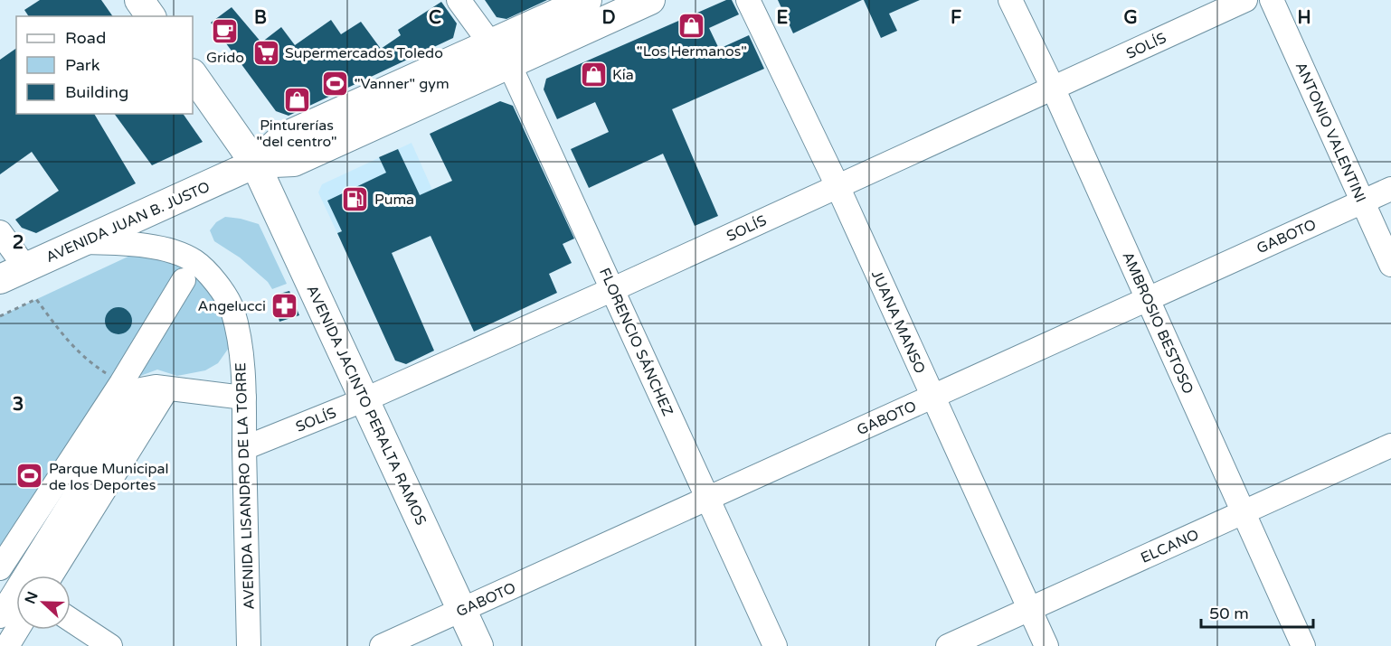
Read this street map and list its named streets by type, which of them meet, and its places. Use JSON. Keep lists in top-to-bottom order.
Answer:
{
  "streets": {
    "main road": ["AVENIDA JUAN B. JUSTO", "AVENIDA JACINTO PERALTA RAMOS"],
    "street": [
      "SOLÍS",
      "ANTONIO VALENTINI",
      "GABOTO",
      "JUANA MANSO",
      "AMBROSIO BESTOSO",
      "FLORENCIO SÁNCHEZ",
      "AVENIDA LISANDRO DE LA TORRE",
      "ELCANO"
    ]
  },
  "crossings": [
    ["SOLÍS", "JUANA MANSO"],
    ["SOLÍS", "AMBROSIO BESTOSO"],
    ["SOLÍS", "FLORENCIO SÁNCHEZ"],
    ["SOLÍS", "AVENIDA JACINTO PERALTA RAMOS"],
    ["SOLÍS", "AVENIDA LISANDRO DE LA TORRE"],
    ["ANTONIO VALENTINI", "GABOTO"],
    ["AVENIDA JUAN B. JUSTO", "FLORENCIO SÁNCHEZ"],
    ["AVENIDA JUAN B. JUSTO", "AVENIDA JACINTO PERALTA RAMOS"],
    ["AVENIDA JUAN B. JUSTO", "AVENIDA LISANDRO DE LA TORRE"],
    ["GABOTO", "JUANA MANSO"],
    ["GABOTO", "AMBROSIO BESTOSO"],
    ["GABOTO", "FLORENCIO SÁNCHEZ"],
    ["GABOTO", "AVENIDA JACINTO PERALTA RAMOS"],
    ["JUANA MANSO", "ELCANO"],
    ["AMBROSIO BESTOSO", "ELCANO"]
  ],
  "places": {
    "shop": ["\"Los Hermanos\"", "Kia", "Pinturerías \"del centro\""],
    "cafe": ["Grido"],
    "supermarket": ["Supermercados Toledo"],
    "sports": ["\"Vanner\" gym", "Parque Municipal de los Deportes"],
    "fuel station": ["Puma"],
    "pharmacy": ["Angelucci"]
  },
  "legend": ["Road", "Park", "Building"],
  "scale_bar": "50 m",
  "north": "left",
  "grid": {
    "columns": [
      "B",
      "C",
      "D",
      "E",
      "F",
      "G",
      "H"
    ],
    "rows": ["2", "3"]
  }
}
